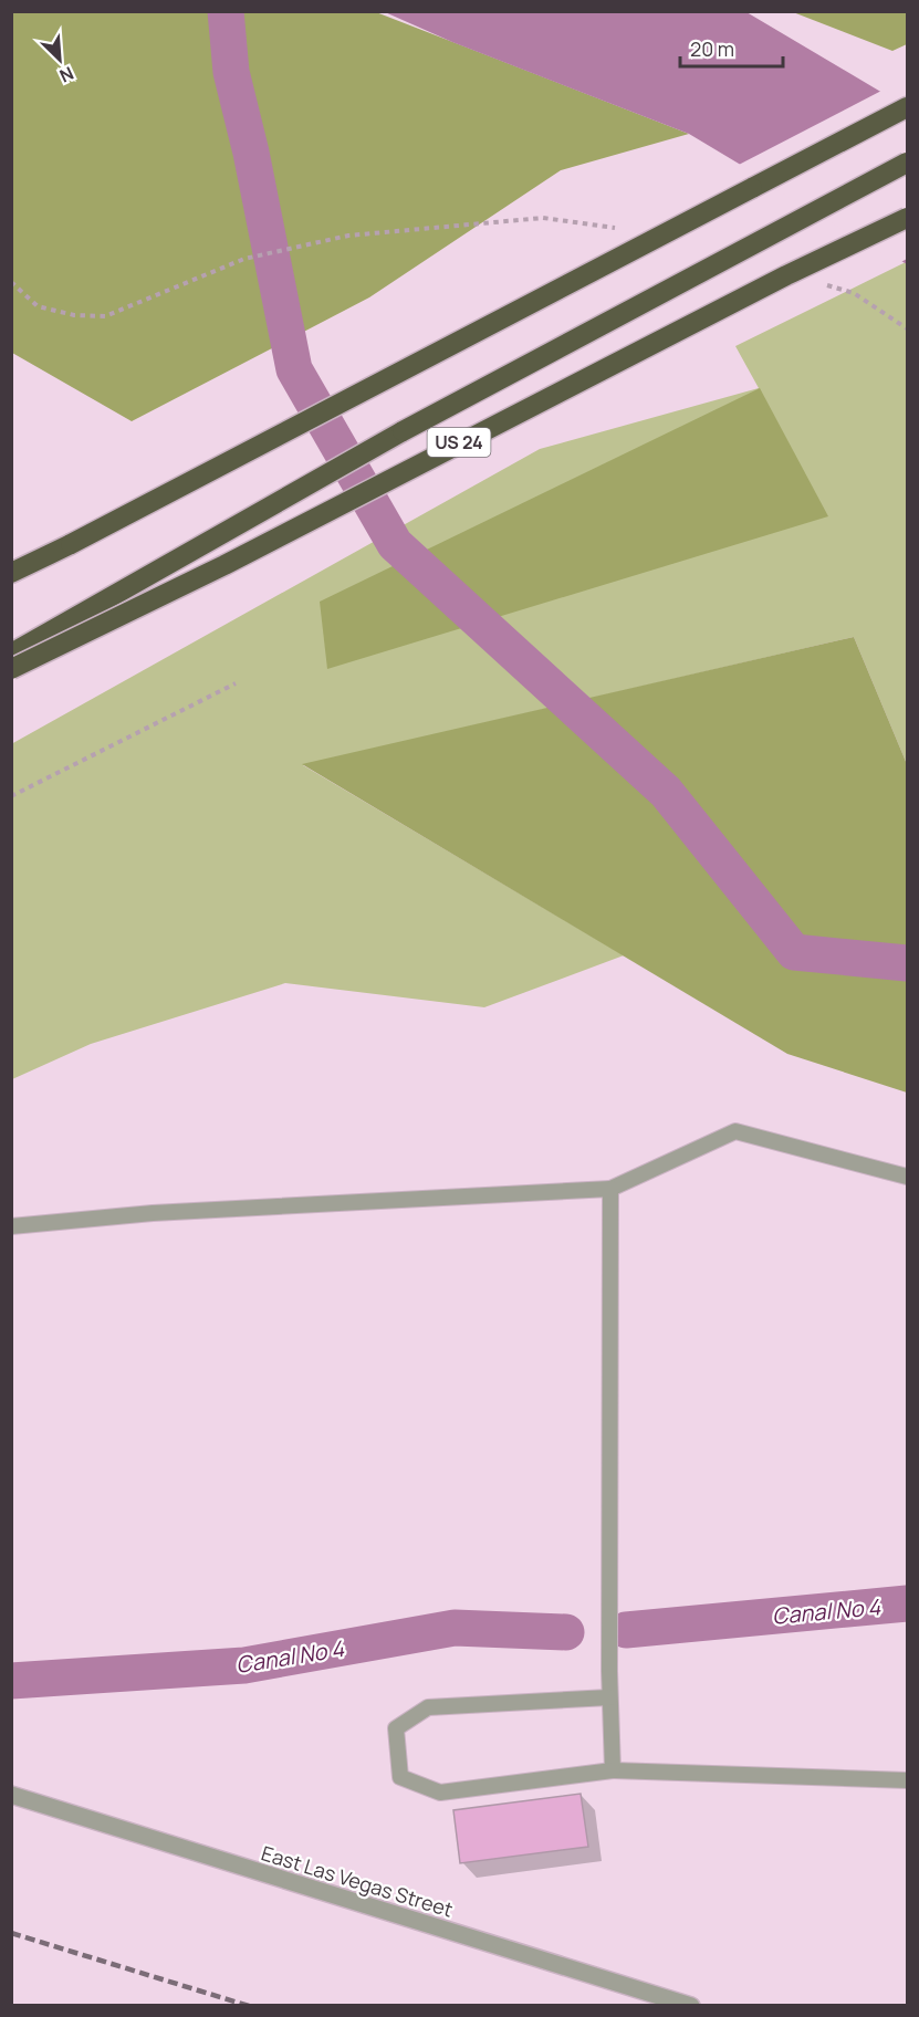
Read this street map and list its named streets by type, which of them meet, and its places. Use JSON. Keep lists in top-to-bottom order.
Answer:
{
  "streets": {
    "highway": ["US 24"],
    "street": ["East Las Vegas Street"]
  },
  "water": ["Canal No 4"],
  "scale_bar": "20 m",
  "north": "bottom right"
}
